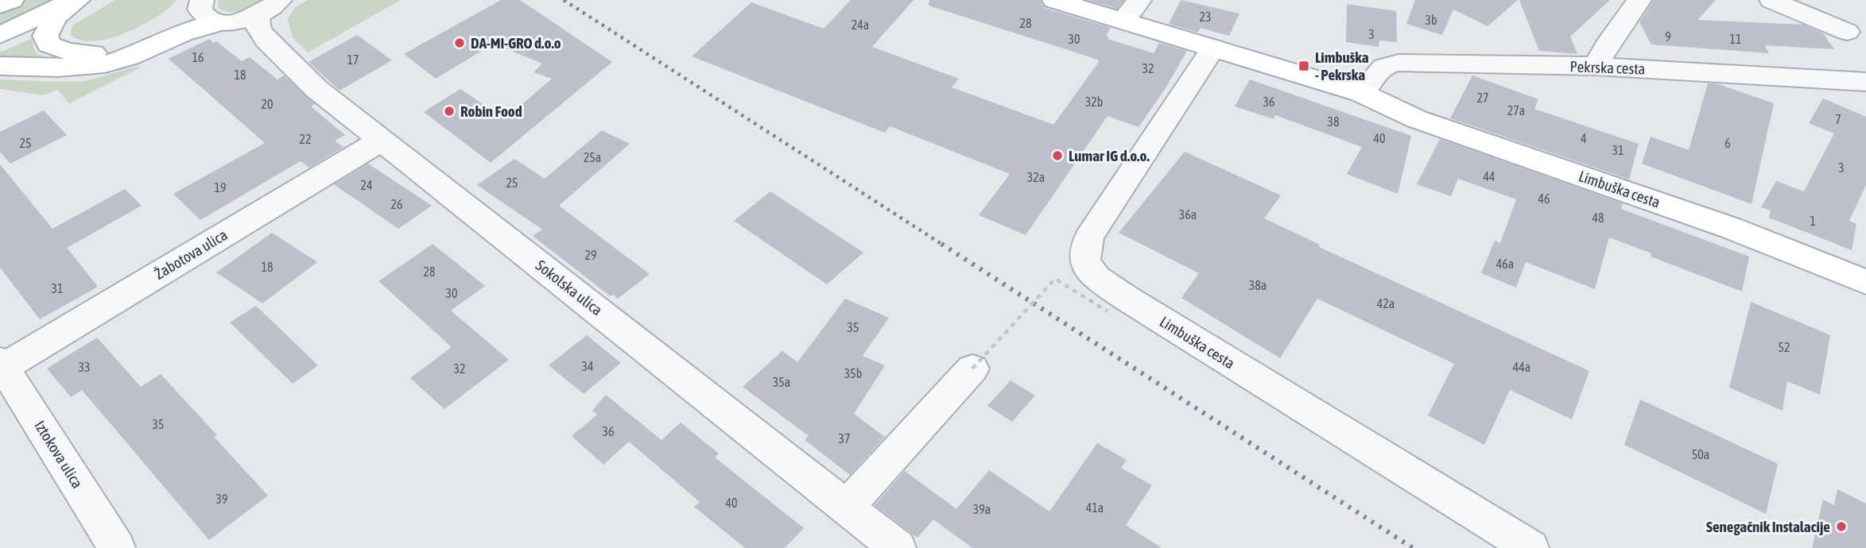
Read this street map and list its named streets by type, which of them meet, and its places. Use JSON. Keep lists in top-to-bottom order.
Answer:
{
  "streets": {
    "main road": ["Limbuška cesta"],
    "street": [
      "Pekrska cesta",
      "Žabotova ulica",
      "Sokolska ulica",
      "Iztokova ulica"
    ]
  },
  "crossings": [
    ["Pekrska cesta", "Limbuška cesta"],
    ["Žabotova ulica", "Sokolska ulica"],
    ["Žabotova ulica", "Iztokova ulica"]
  ],
  "places": {
    "other": [
      "DA-MI-GRO d.o.o",
      "Robin Food",
      "Lumar IG d.o.o.",
      "Senegačnik Instalacije"
    ],
    "transit": ["Limbuška - Pekrska"]
  },
  "house_numbers": [
    "23",
    "3b",
    "28",
    "24a",
    "3",
    "9",
    "30",
    "11",
    "16",
    "17",
    "32",
    "18",
    "27",
    "32b",
    "36",
    "20",
    "27a",
    "7",
    "38",
    "40",
    "4",
    "22",
    "25",
    "6",
    "31",
    "25a",
    "3",
    "44",
    "32a",
    "25",
    "24",
    "19",
    "46",
    "26",
    "36a",
    "48",
    "1",
    "29",
    "46a",
    "18",
    "28",
    "38a",
    "31",
    "30",
    "42a",
    "35",
    "52",
    "34",
    "33",
    "44a",
    "32",
    "35b",
    "35a",
    "35",
    "36",
    "37",
    "50a",
    "39",
    "40",
    "41a",
    "39a"
  ]
}
